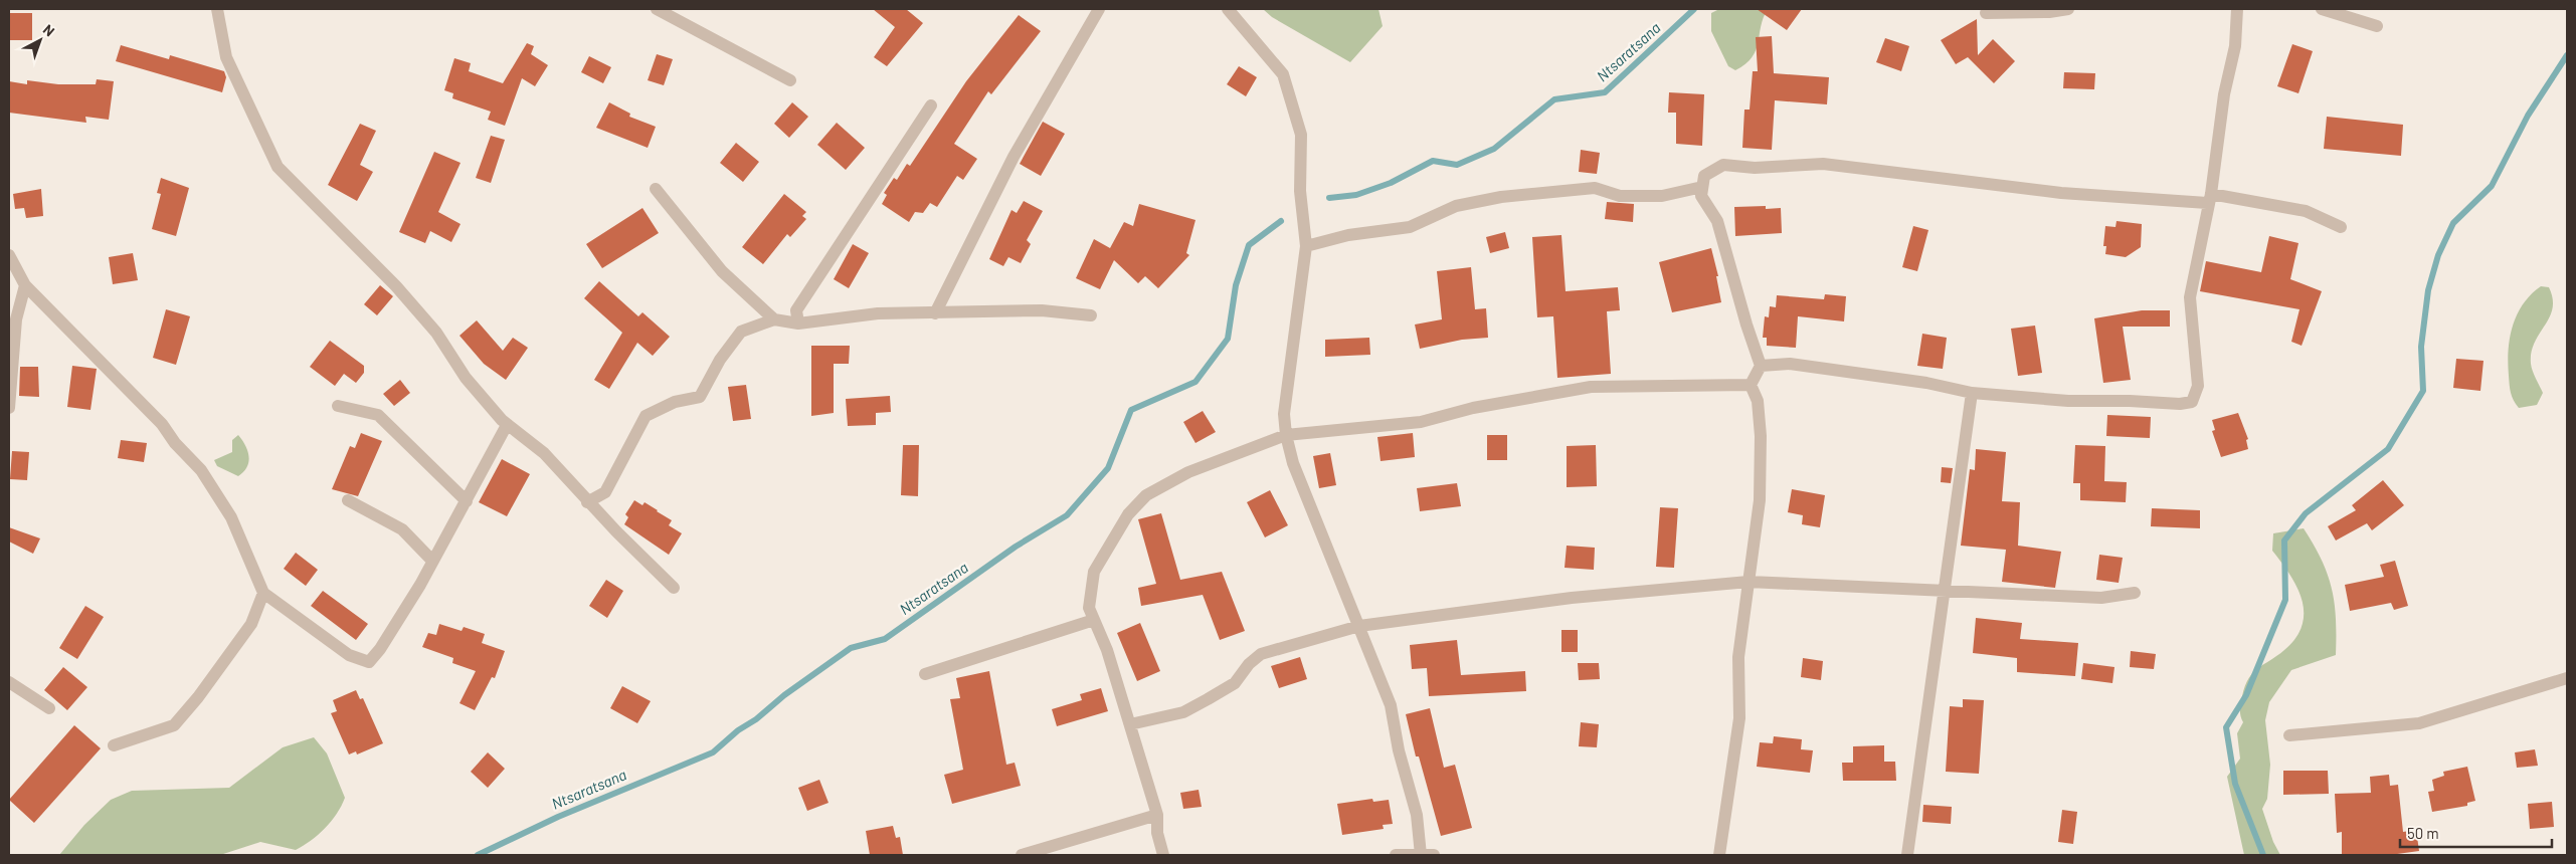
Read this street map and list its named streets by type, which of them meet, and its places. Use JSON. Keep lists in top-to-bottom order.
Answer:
{
  "water": ["Ntsaratsana"],
  "scale_bar": "50 m",
  "north": "top right"
}
